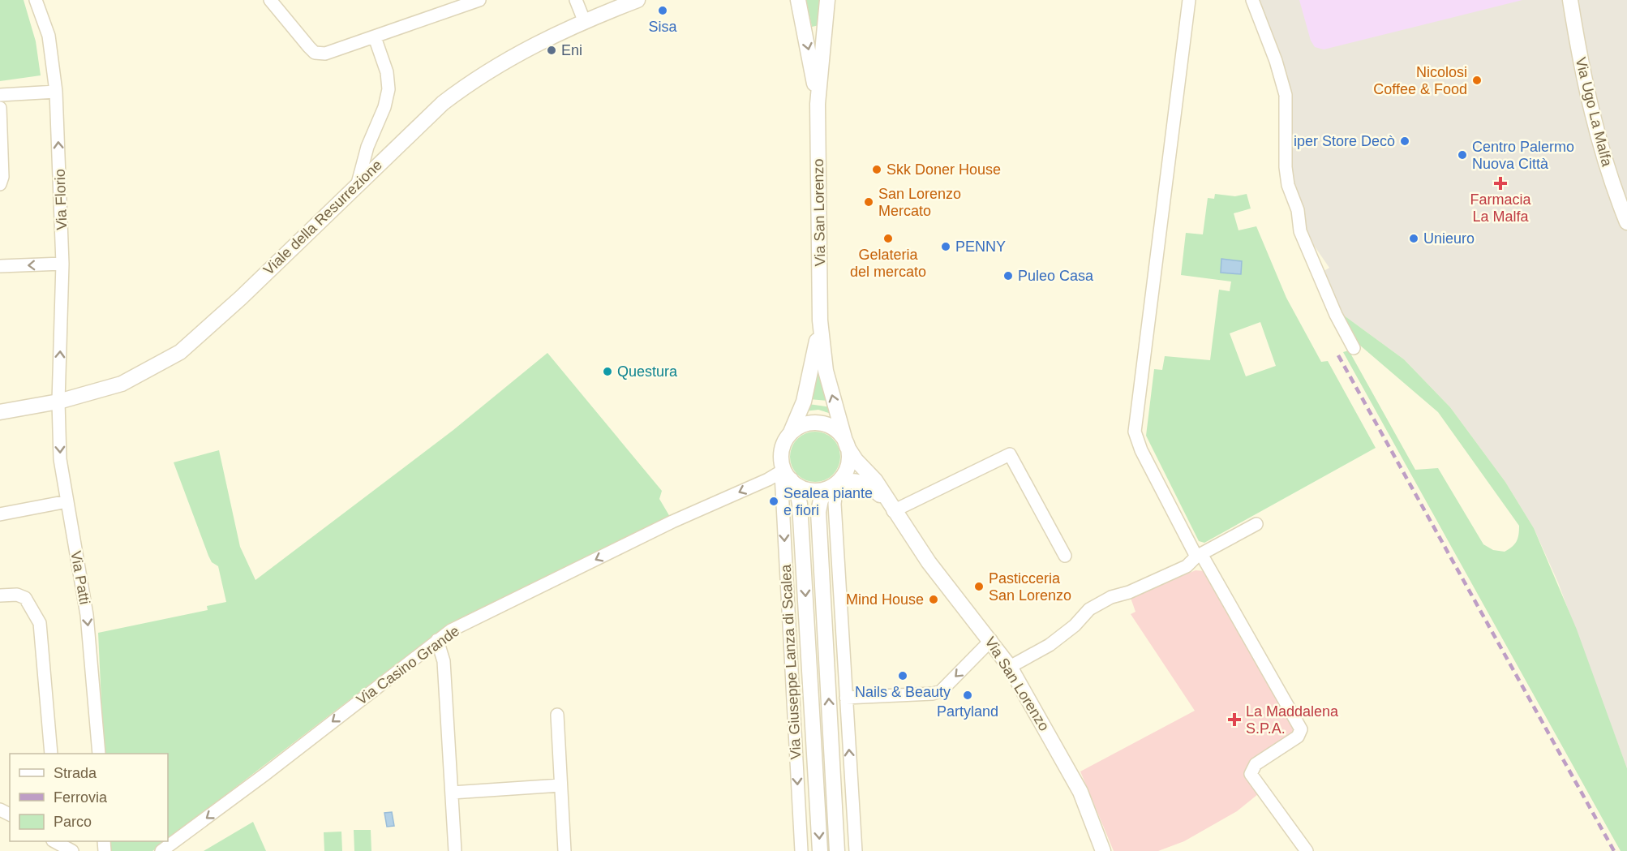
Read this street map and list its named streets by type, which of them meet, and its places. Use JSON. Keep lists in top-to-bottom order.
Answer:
{
  "streets": {
    "street": [
      "Via Ugo La Malfa",
      "Via Florio",
      "Via San Lorenzo",
      "Viale della Resurrezione",
      "Via Patti",
      "Via Giuseppe Lanza di Scalea",
      "Via Casino Grande"
    ]
  },
  "crossings": [
    ["Via Florio", "Viale della Resurrezione"],
    ["Via Florio", "Via Patti"],
    ["Via San Lorenzo", "Via Giuseppe Lanza di Scalea"],
    ["Via San Lorenzo", "Via Casino Grande"],
    ["Viale della Resurrezione", "Via Patti"],
    ["Via Giuseppe Lanza di Scalea", "Via Casino Grande"]
  ],
  "one_way": ["Via Florio", "Via Patti", "Via Casino Grande"],
  "places": {
    "other": [
      "Sisa",
      "Eni",
      "Nicolosi Coffee & Food",
      "iper Store Decò",
      "Centro Palermo Nuova Città",
      "Skk Doner House",
      "San Lorenzo Mercato",
      "Gelateria del mercato",
      "Unieuro",
      "PENNY",
      "Puleo Casa",
      "Questura",
      "Sealea piante e fiori",
      "Pasticceria San Lorenzo",
      "Mind House",
      "Nails & Beauty",
      "Partyland"
    ],
    "health": ["Farmacia La Malfa", "La Maddalena S.P.A."]
  },
  "legend": ["Strada", "Ferrovia", "Parco"]
}
